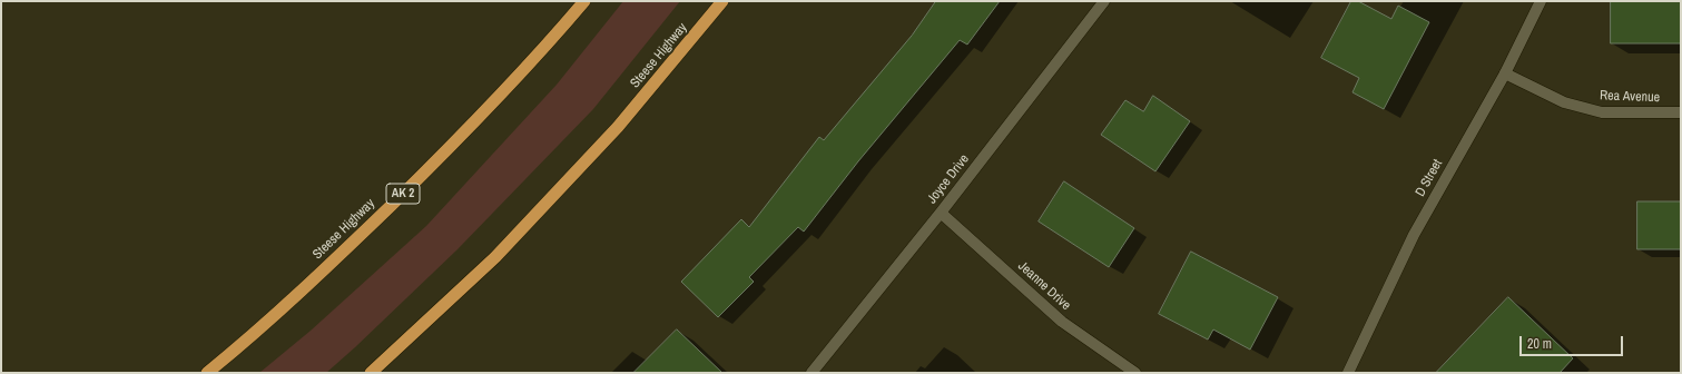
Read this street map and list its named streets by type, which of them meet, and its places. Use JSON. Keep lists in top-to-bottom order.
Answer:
{
  "streets": {
    "highway": ["Steese Highway", "AK 2"],
    "street": [
      "Rea Avenue",
      "D Street",
      "Joyce Drive",
      "Jeanne Drive"
    ]
  },
  "crossings": [
    ["Rea Avenue", "D Street"],
    ["Joyce Drive", "Jeanne Drive"]
  ],
  "scale_bar": "20 m"
}
